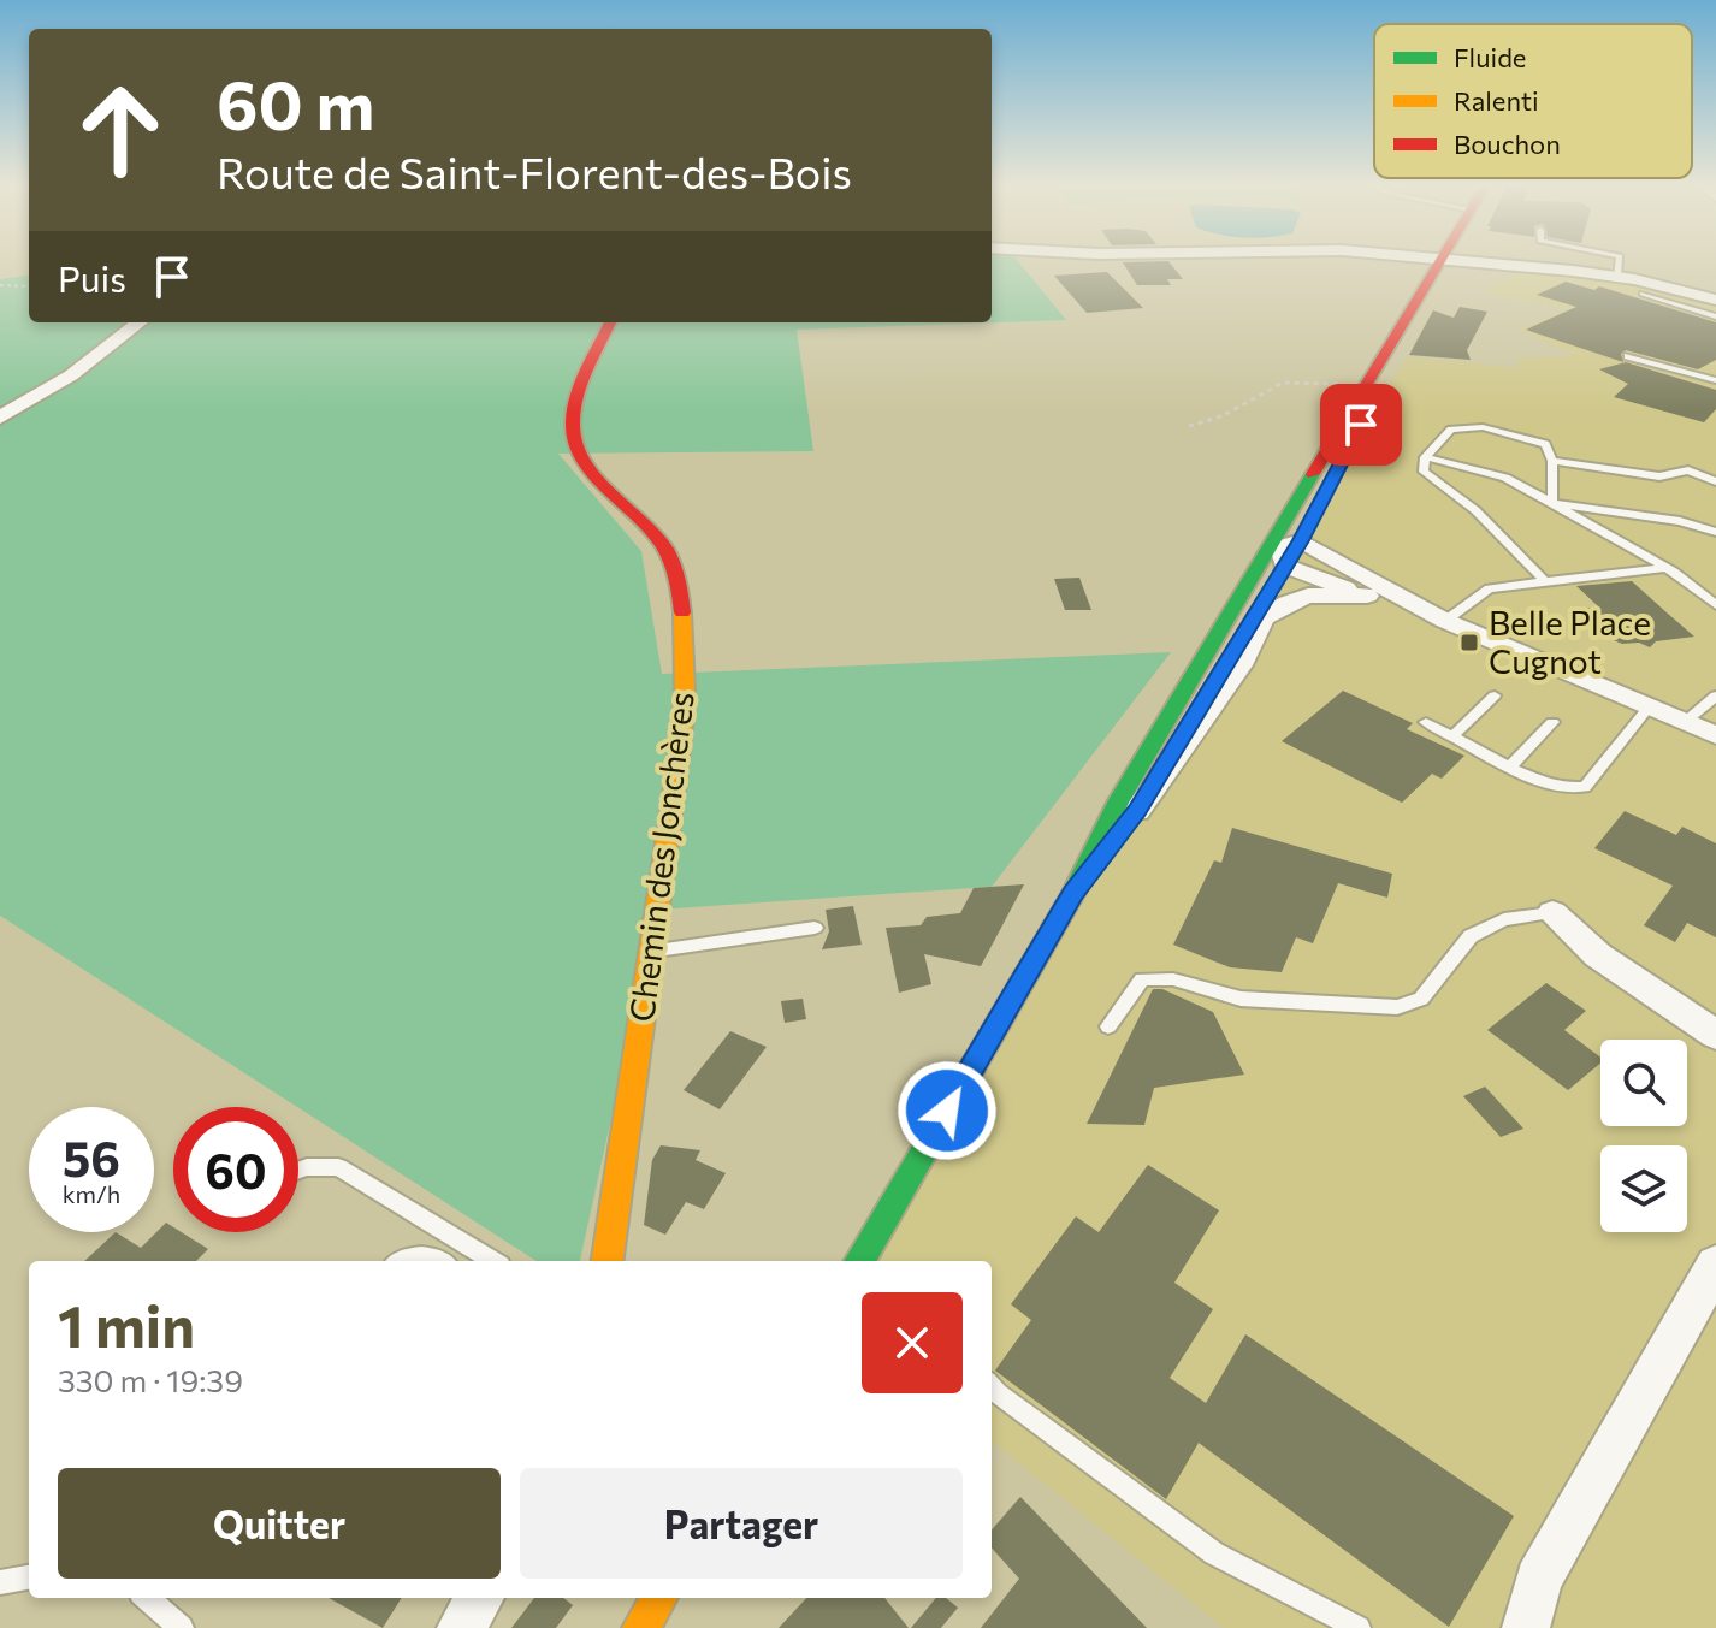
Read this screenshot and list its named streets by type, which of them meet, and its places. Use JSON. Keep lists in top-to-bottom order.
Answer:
{
  "streets": {
    "main road": ["Chemin des Jonchères"]
  },
  "places": {
    "transit": ["Belle Place Cugnot"]
  },
  "legend": ["Fluide", "Ralenti", "Bouchon"],
  "page": {
    "turn": ["60 m", "Route de Saint-Florent-des-Bois"],
    "then": "Puis",
    "speed": "56 km/h",
    "limit": "60",
    "heading": ["1 min", "330 m · 19:39"],
    "buttons": ["Quitter", "Partager"]
  }
}
